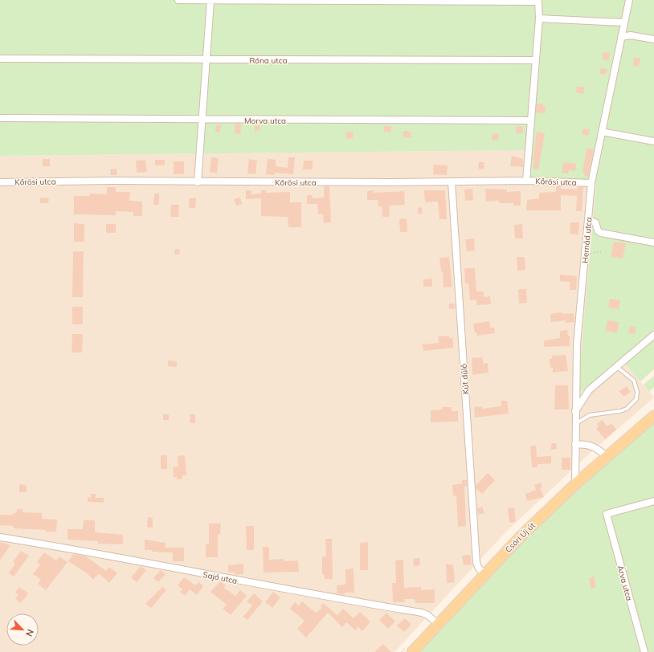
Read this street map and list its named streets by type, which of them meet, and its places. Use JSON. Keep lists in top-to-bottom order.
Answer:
{
  "streets": {
    "main road": ["Csóri Új út"],
    "street": [
      "Róna utca",
      "Morva utca",
      "Kőrösi utca",
      "Hernád utca",
      "Kút dűlő",
      "Sajó utca",
      "Árva utca"
    ]
  },
  "crossings": [
    ["Kőrösi utca", "Hernád utca"],
    ["Kőrösi utca", "Kút dűlő"],
    ["Hernád utca", "Csóri Új út"],
    ["Kút dűlő", "Csóri Új út"],
    ["Csóri Új út", "Sajó utca"]
  ],
  "north": "bottom right"
}
